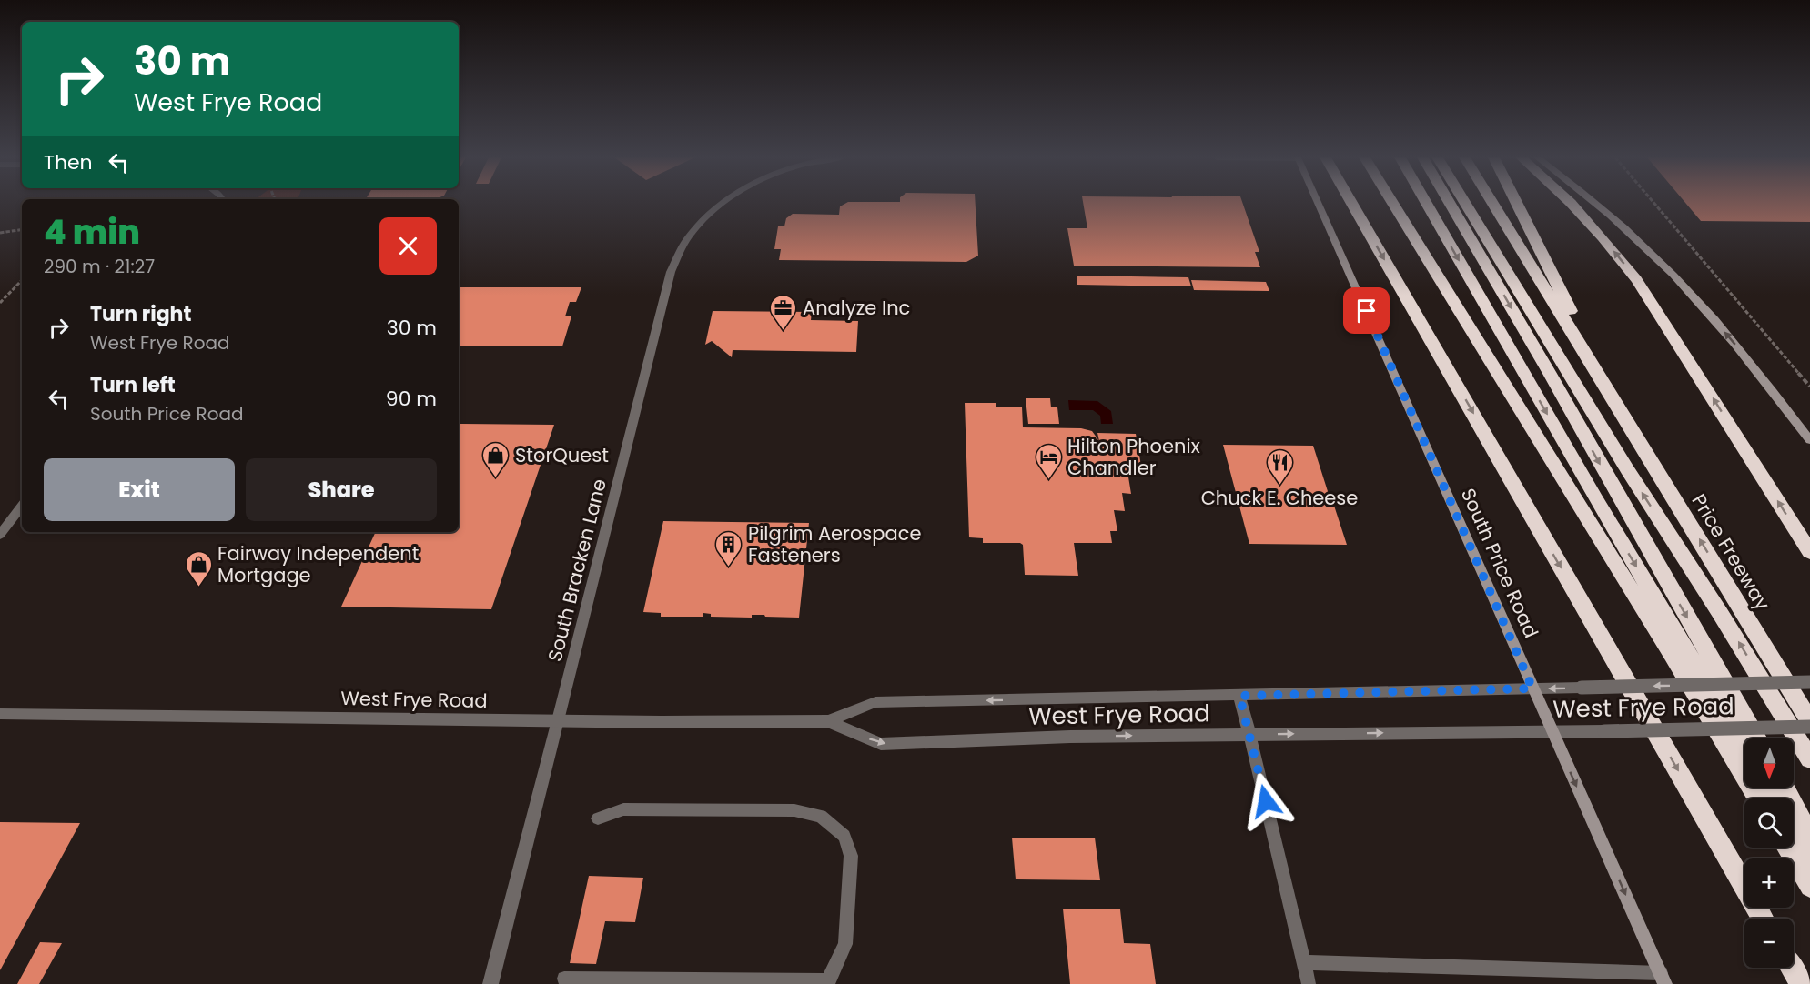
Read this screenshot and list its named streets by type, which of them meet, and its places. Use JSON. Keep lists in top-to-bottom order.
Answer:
{
  "streets": {
    "highway": ["Price Freeway"],
    "main road": ["South Price Road"],
    "street": ["South Bracken Lane", "West Frye Road"]
  },
  "crossings": [
    ["South Price Road", "West Frye Road"],
    ["South Bracken Lane", "West Frye Road"]
  ],
  "places": {
    "office": ["Analyze Inc"],
    "shop": ["StorQuest", "Fairway Independent Mortgage"],
    "hotel": ["Hilton Phoenix Chandler"],
    "restaurant": ["Chuck E. Cheese"],
    "building": ["Pilgrim Aerospace Fasteners"]
  },
  "north": "bottom",
  "page": {
    "turn": ["30 m", "West Frye Road"],
    "then": "Then",
    "heading": ["4 min", "290 m · 21:27"],
    "list": [
      {
        "name": "Turn right",
        "note": "West Frye Road",
        "value": "30 m"
      },
      {
        "name": "Turn left",
        "note": "South Price Road",
        "value": "90 m"
      }
    ],
    "buttons": ["Exit", "Share"],
    "map_buttons": ["+", "−"]
  }
}
